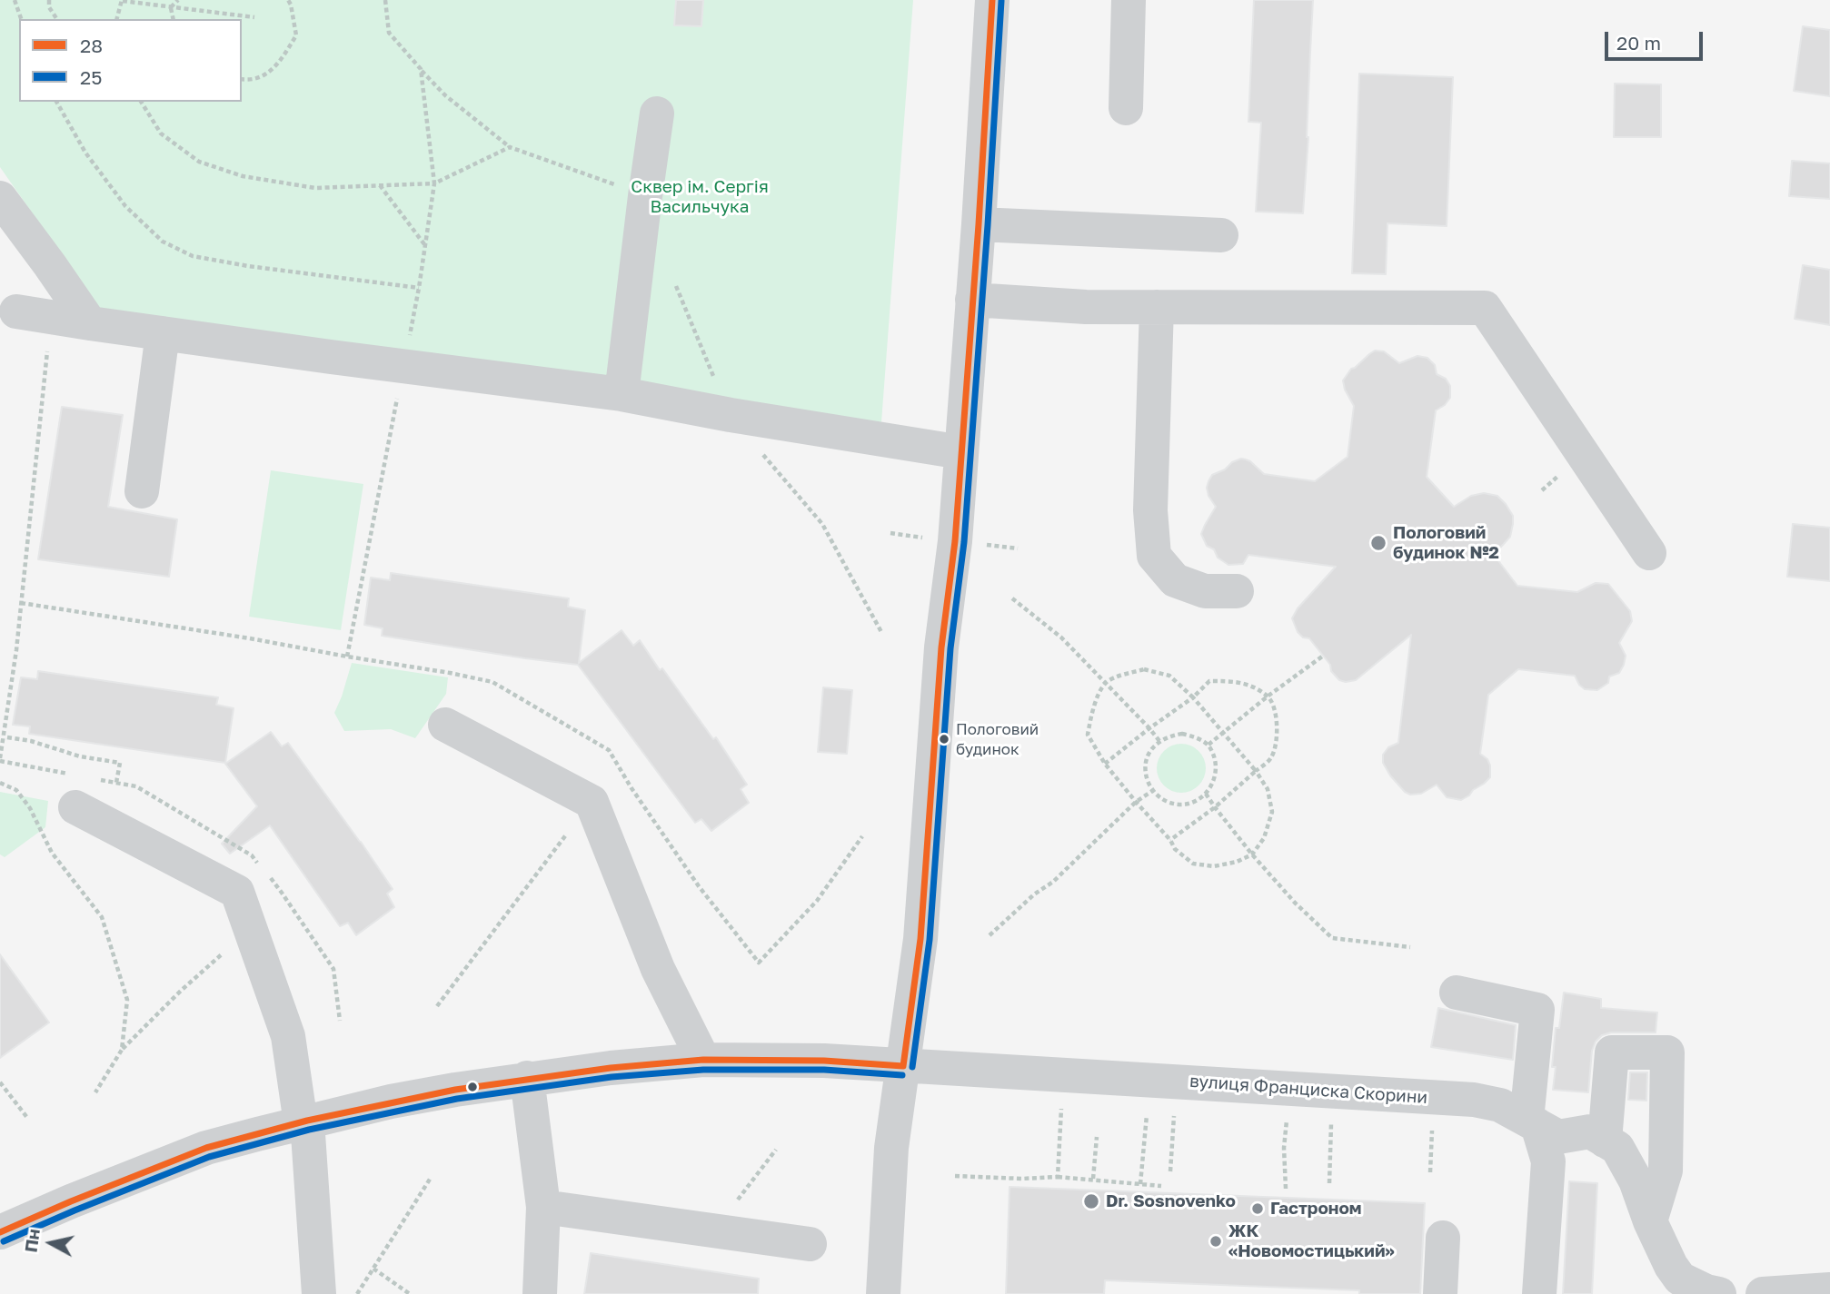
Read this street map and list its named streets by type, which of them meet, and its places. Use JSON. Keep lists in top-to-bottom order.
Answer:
{
  "streets": {
    "street": ["вулиця Франциска Скорини"]
  },
  "parks": ["Сквер ім. Сергія Васильчука"],
  "places": [
    "Пологовий будинок №2",
    "Пологовий будинок",
    "Dr. Sosnovenko",
    "Гастроном",
    "ЖК «Новомостицький»"
  ],
  "lines": ["transit line 28", "transit line 25"],
  "legend": ["28", "25"],
  "scale_bar": "20 m",
  "north": "left"
}
